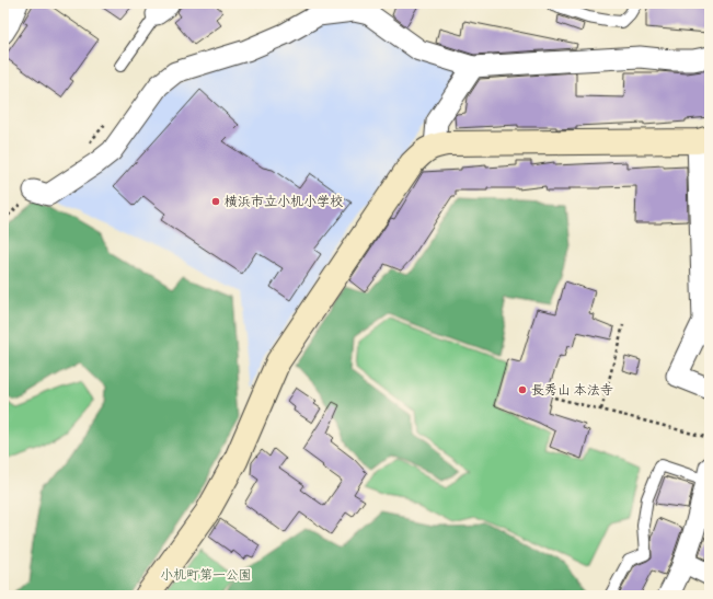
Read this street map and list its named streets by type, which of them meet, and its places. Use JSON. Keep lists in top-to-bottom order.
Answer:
{
  "parks": ["小机町第一公園"],
  "places": ["横浜市立小机小学校", "長秀山 本法寺"]
}
